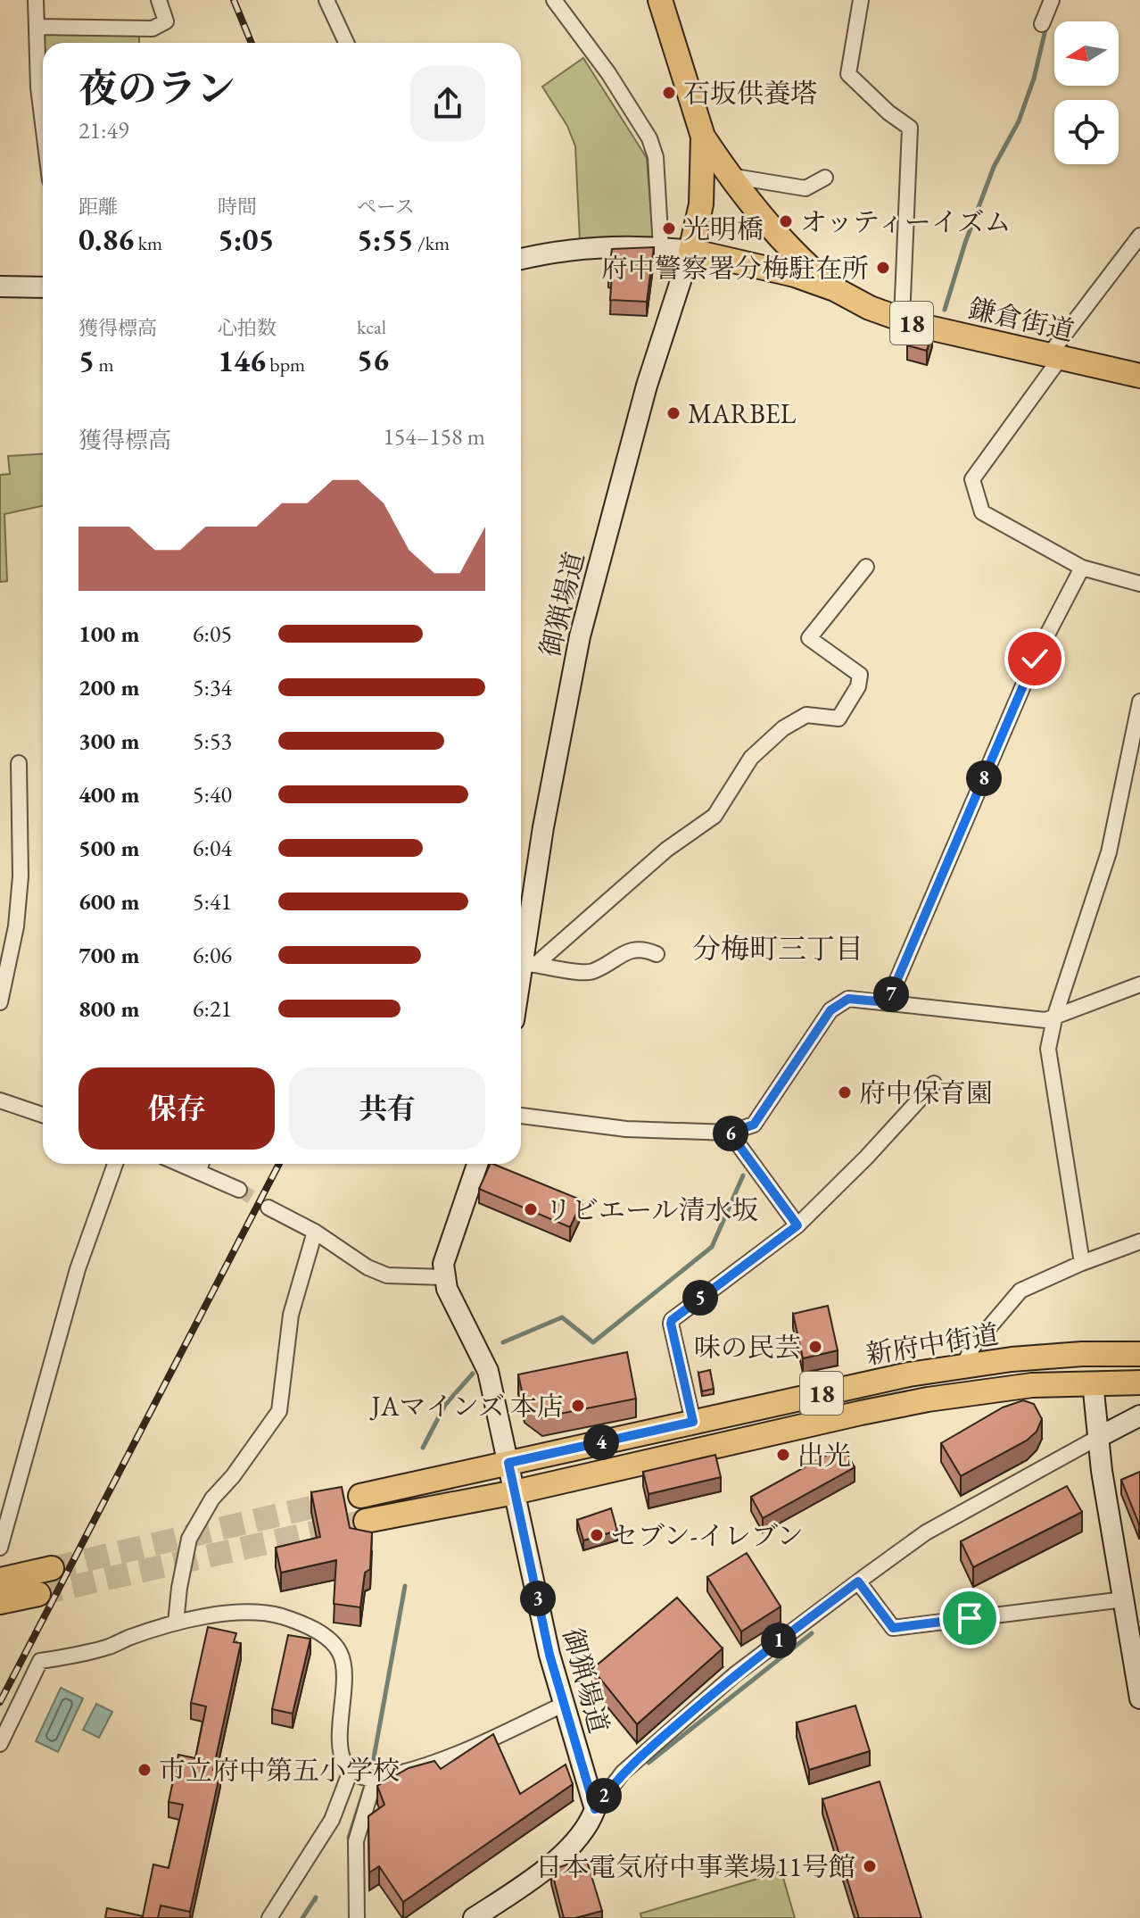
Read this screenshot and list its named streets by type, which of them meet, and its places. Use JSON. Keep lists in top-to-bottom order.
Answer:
{
  "streets": {
    "main road": ["鎌倉街道", "18", "新府中街道"],
    "street": ["御猟場道"]
  },
  "crossings": [
    ["鎌倉街道", "18"],
    ["鎌倉街道", "御猟場道"],
    ["18", "御猟場道"],
    ["御猟場道", "新府中街道"]
  ],
  "districts": ["分梅町三丁目"],
  "places": [
    "石坂供養塔",
    "オッティーイズム",
    "光明橋",
    "府中警察署分梅駐在所",
    "MARBEL",
    "府中保育園",
    "リビエール清水坂",
    "味の民芸",
    "JAマインズ 本店",
    "出光",
    "セブン-イレブン",
    "市立府中第五小学校",
    "日本電気府中事業場11号館"
  ],
  "north": "left",
  "page": {
    "heading": ["夜のラン", "21:49"],
    "stats": [
      ["距離", "0.86 km"],
      ["時間", "5:05"],
      ["ペース", "5:55 /km"],
      ["獲得標高", "5 m"],
      ["心拍数", "146 bpm"],
      ["kcal", "56"]
    ],
    "chart": ["獲得標高", "154–158 m"],
    "list": [
      {
        "name": "100 m",
        "note": "6:05"
      },
      {
        "name": "200 m",
        "note": "5:34"
      },
      {
        "name": "300 m",
        "note": "5:53"
      },
      {
        "name": "400 m",
        "note": "5:40"
      },
      {
        "name": "500 m",
        "note": "6:04"
      },
      {
        "name": "600 m",
        "note": "5:41"
      },
      {
        "name": "700 m",
        "note": "6:06"
      },
      {
        "name": "800 m",
        "note": "6:21"
      }
    ],
    "pins": [
      "8",
      "7",
      "6",
      "5",
      "4",
      "3",
      "1",
      "2"
    ],
    "buttons": ["保存", "共有"]
  }
}
